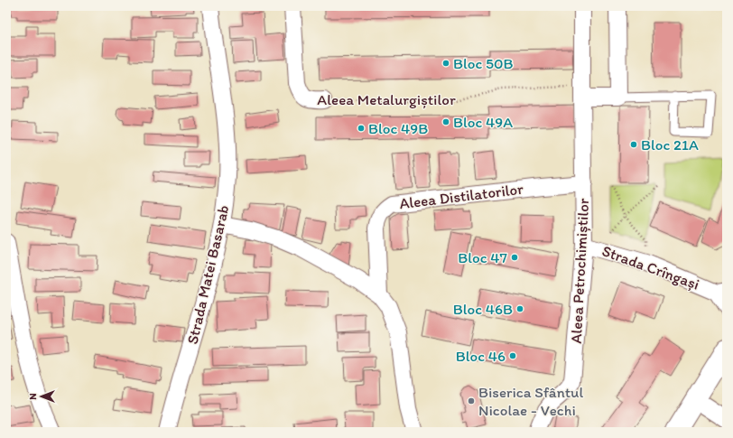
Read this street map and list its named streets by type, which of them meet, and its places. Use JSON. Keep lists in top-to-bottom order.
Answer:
{
  "streets": {
    "street": [
      "Aleea Metalurgiștilor",
      "Aleea Distilatorilor",
      "Strada Crîngași",
      "Aleea Petrochimiștilor",
      "Strada Matei Basarab"
    ]
  },
  "crossings": [
    ["Aleea Metalurgiștilor", "Aleea Petrochimiștilor"],
    ["Aleea Distilatorilor", "Aleea Petrochimiștilor"],
    ["Strada Crîngași", "Aleea Petrochimiștilor"]
  ],
  "places": [
    "Bloc 50B",
    "Bloc 49A",
    "Bloc 49B",
    "Bloc 21A",
    "Bloc 47",
    "Bloc 46B",
    "Bloc 46",
    "Biserica Sfântul Nicolae - Vechi"
  ],
  "north": "left"
}
